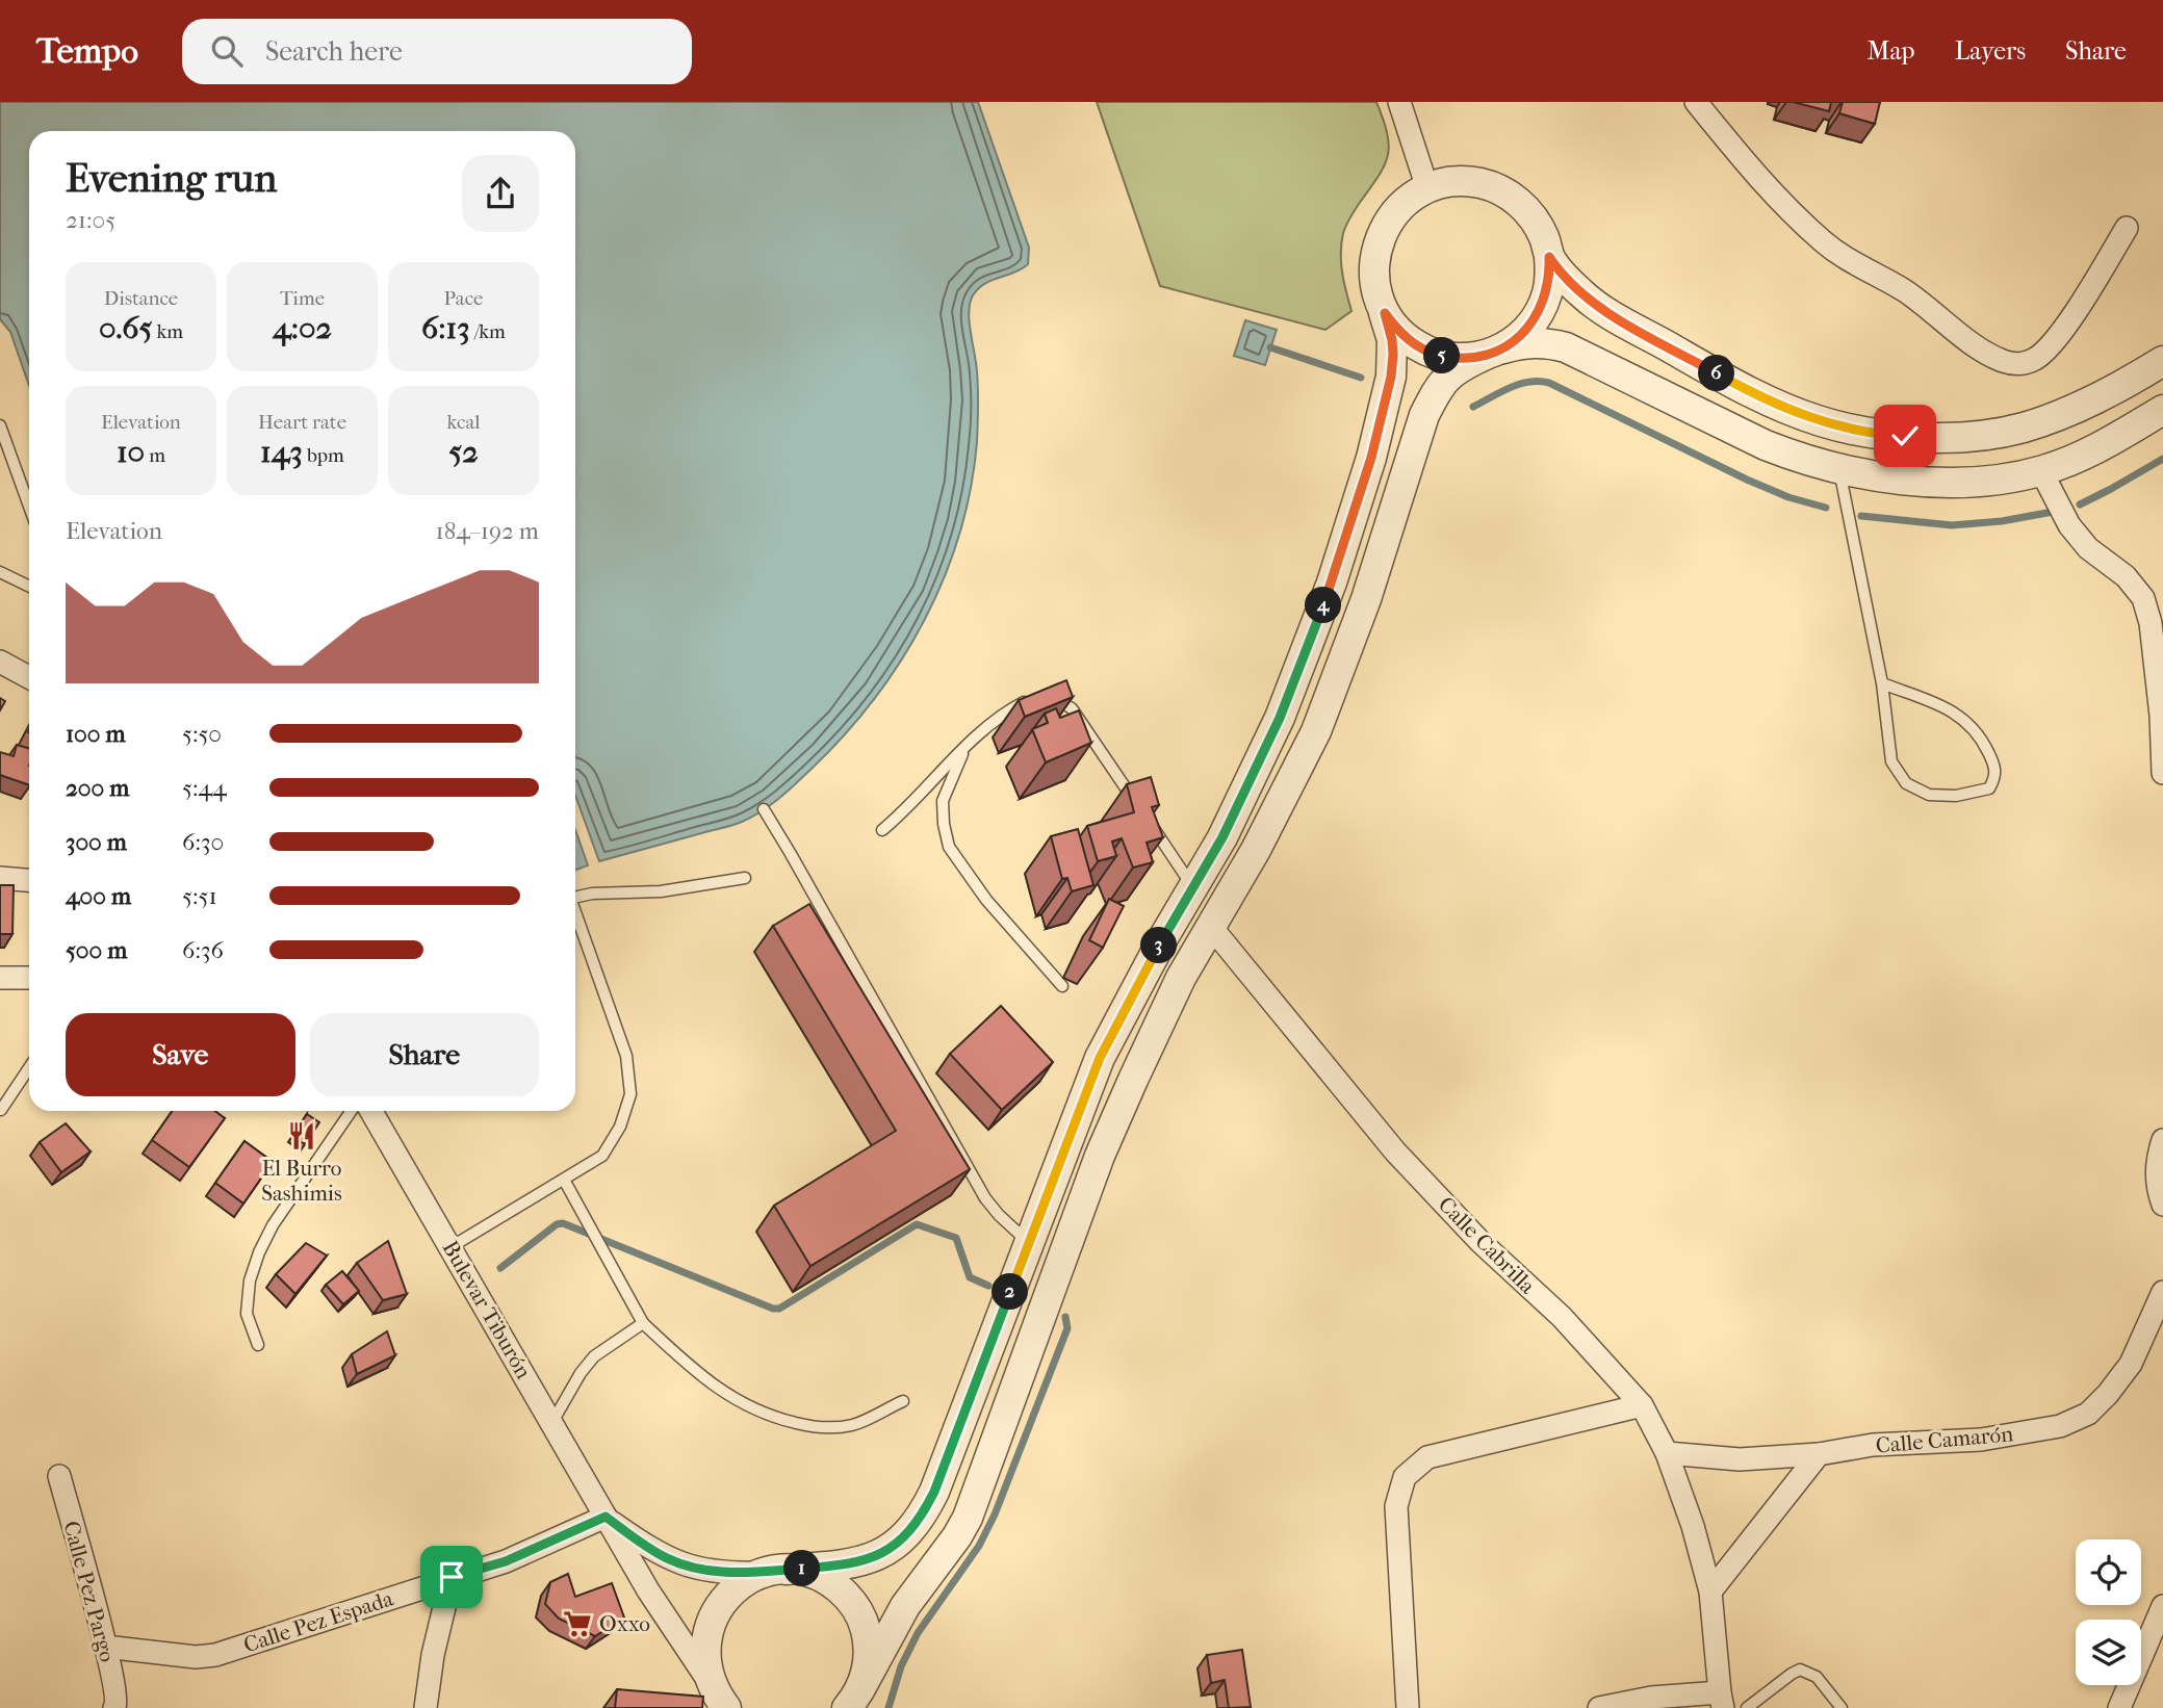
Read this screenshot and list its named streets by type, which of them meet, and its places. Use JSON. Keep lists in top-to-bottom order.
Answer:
{
  "streets": {
    "street": [
      "Calle Cabrilla",
      "Bulevar Tiburón",
      "Calle Camarón",
      "Calle Pez Pargo",
      "Calle Pez Espada"
    ]
  },
  "crossings": [
    ["Calle Cabrilla", "Calle Camarón"],
    ["Bulevar Tiburón", "Calle Pez Espada"],
    ["Calle Pez Pargo", "Calle Pez Espada"]
  ],
  "places": {
    "restaurant": ["El Burro Sashimis"],
    "supermarket": ["Oxxo"]
  },
  "page": {
    "header": "Tempo",
    "search": "Search here",
    "nav": ["Map", "Layers", "Share"],
    "heading": ["Evening run", "21:05"],
    "stats": [
      ["Distance", "0.65 km"],
      ["Time", "4:02"],
      ["Pace", "6:13 /km"],
      ["Elevation", "10 m"],
      ["Heart rate", "143 bpm"],
      ["kcal", "52"]
    ],
    "pins": [
      "5",
      "6",
      "4",
      "3",
      "2",
      "1"
    ],
    "chart": ["Elevation", "184–192 m"],
    "list": [
      {
        "name": "100 m",
        "note": "5:50"
      },
      {
        "name": "200 m",
        "note": "5:44"
      },
      {
        "name": "300 m",
        "note": "6:30"
      },
      {
        "name": "400 m",
        "note": "5:51"
      },
      {
        "name": "500 m",
        "note": "6:36"
      }
    ],
    "buttons": ["Save", "Share"]
  }
}
